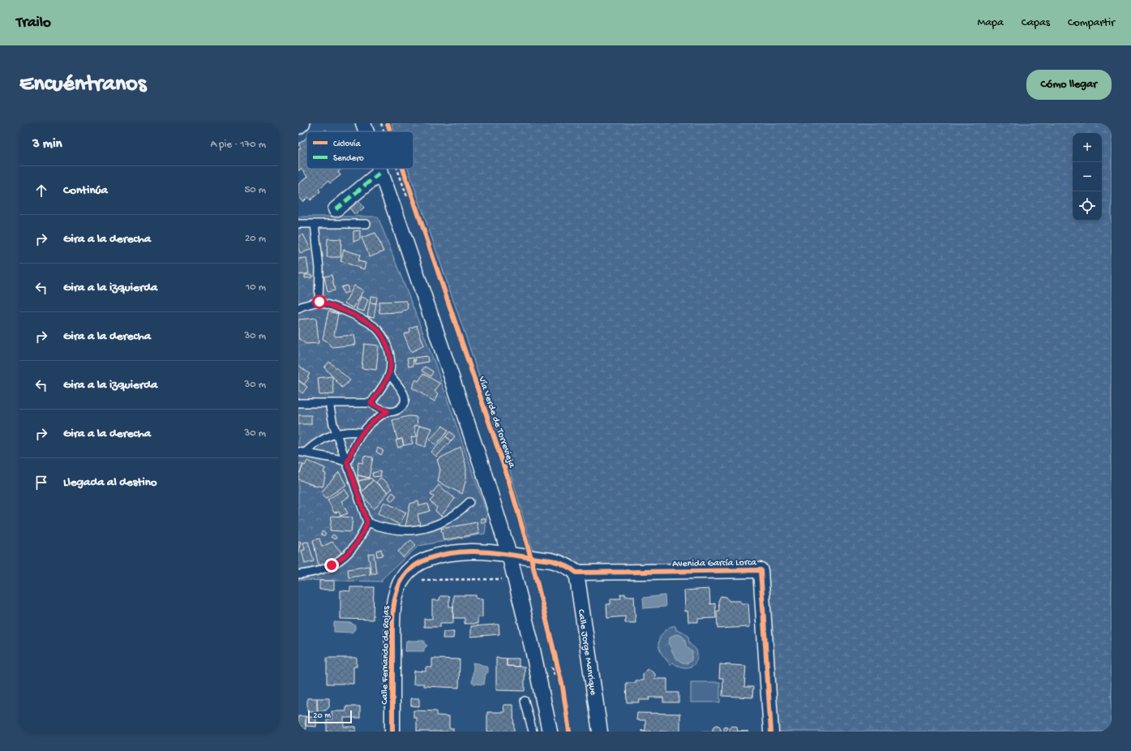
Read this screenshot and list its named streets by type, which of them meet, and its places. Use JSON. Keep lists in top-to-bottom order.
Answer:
{
  "streets": {
    "street": ["Avenida García Lorca", "Calle Jorge Manrique", "Calle Fernando de Rojas"],
    "cycle path": ["Vía Verde de Torrevieja"]
  },
  "crossings": [
    ["Avenida García Lorca", "Calle Jorge Manrique"]
  ],
  "legend": ["Ciclovía", "Sendero"],
  "scale_bar": "20 m",
  "page": {
    "header": "Trailo",
    "nav": ["Mapa", "Capas", "Compartir"],
    "buttons": "Cómo llegar",
    "title": "Encuéntranos",
    "heading": ["3 min", "A pie · 170 m"],
    "map_buttons": ["+", "−"],
    "list": [
      ["Continúa", "50 m"],
      ["Gira a la derecha", "20 m"],
      ["Gira a la izquierda", "10 m"],
      ["Gira a la derecha", "30 m"],
      ["Gira a la izquierda", "30 m"],
      ["Gira a la derecha", "30 m"],
      "Llegada al destino"
    ],
    "scale": "20 m"
  }
}
